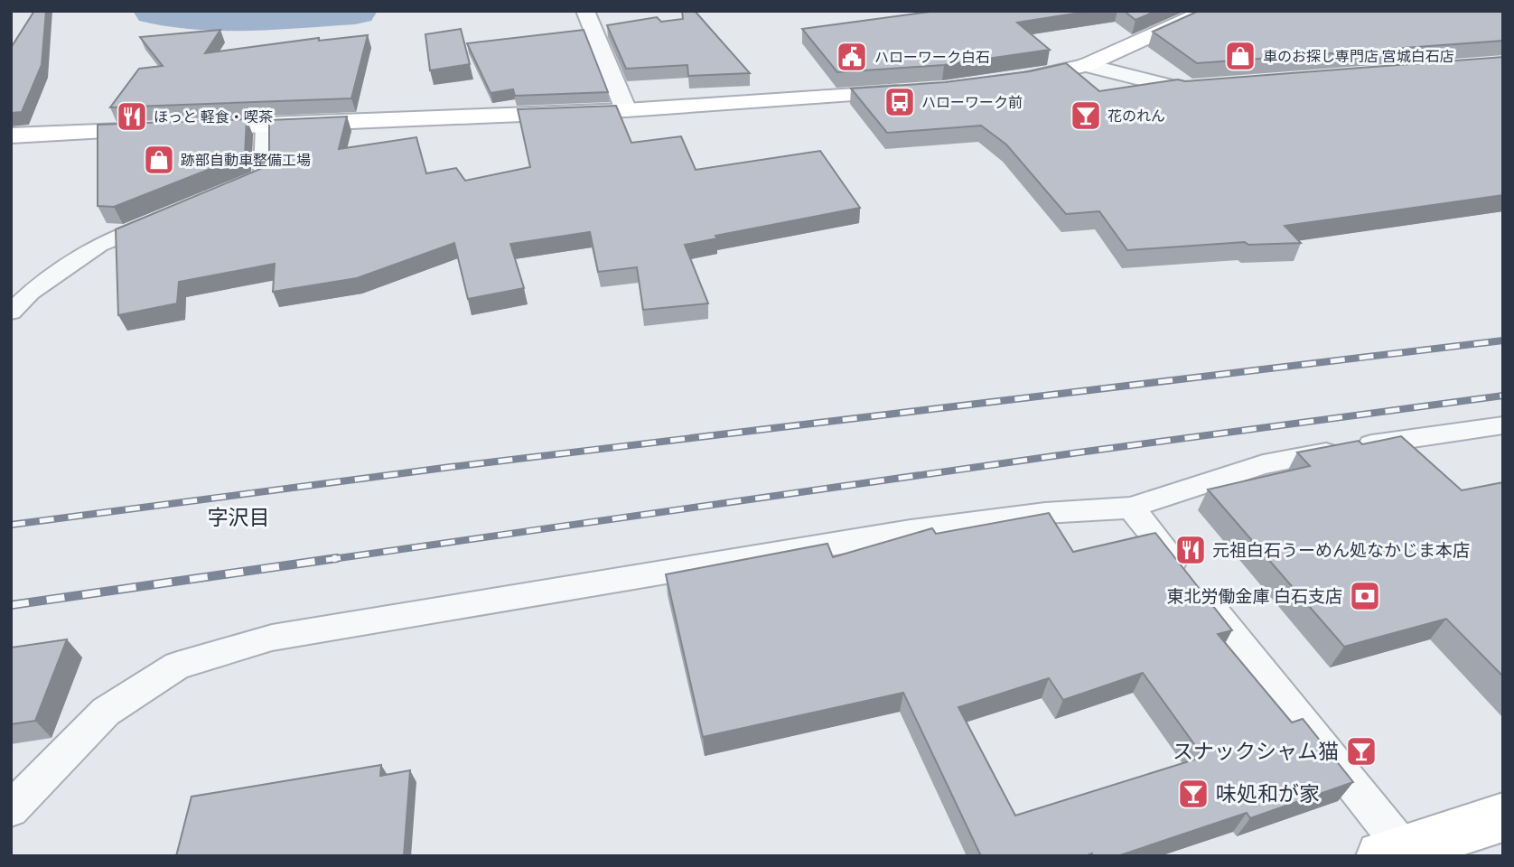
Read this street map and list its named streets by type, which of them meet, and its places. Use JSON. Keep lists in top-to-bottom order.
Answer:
{
  "districts": ["字沢目"],
  "places": {
    "shop": ["車のお探し専門店 宮城白石店", "跡部自動車整備工場"],
    "public building": ["ハローワーク白石"],
    "bus stop": ["ハローワーク前"],
    "bar": ["花のれん", "スナックシャム猫", "味処和が家"],
    "restaurant": ["ほっと 軽食・喫茶", "元祖白石うーめん処なかじま本店"],
    "bank": ["東北労働金庫 白石支店"]
  }
}
